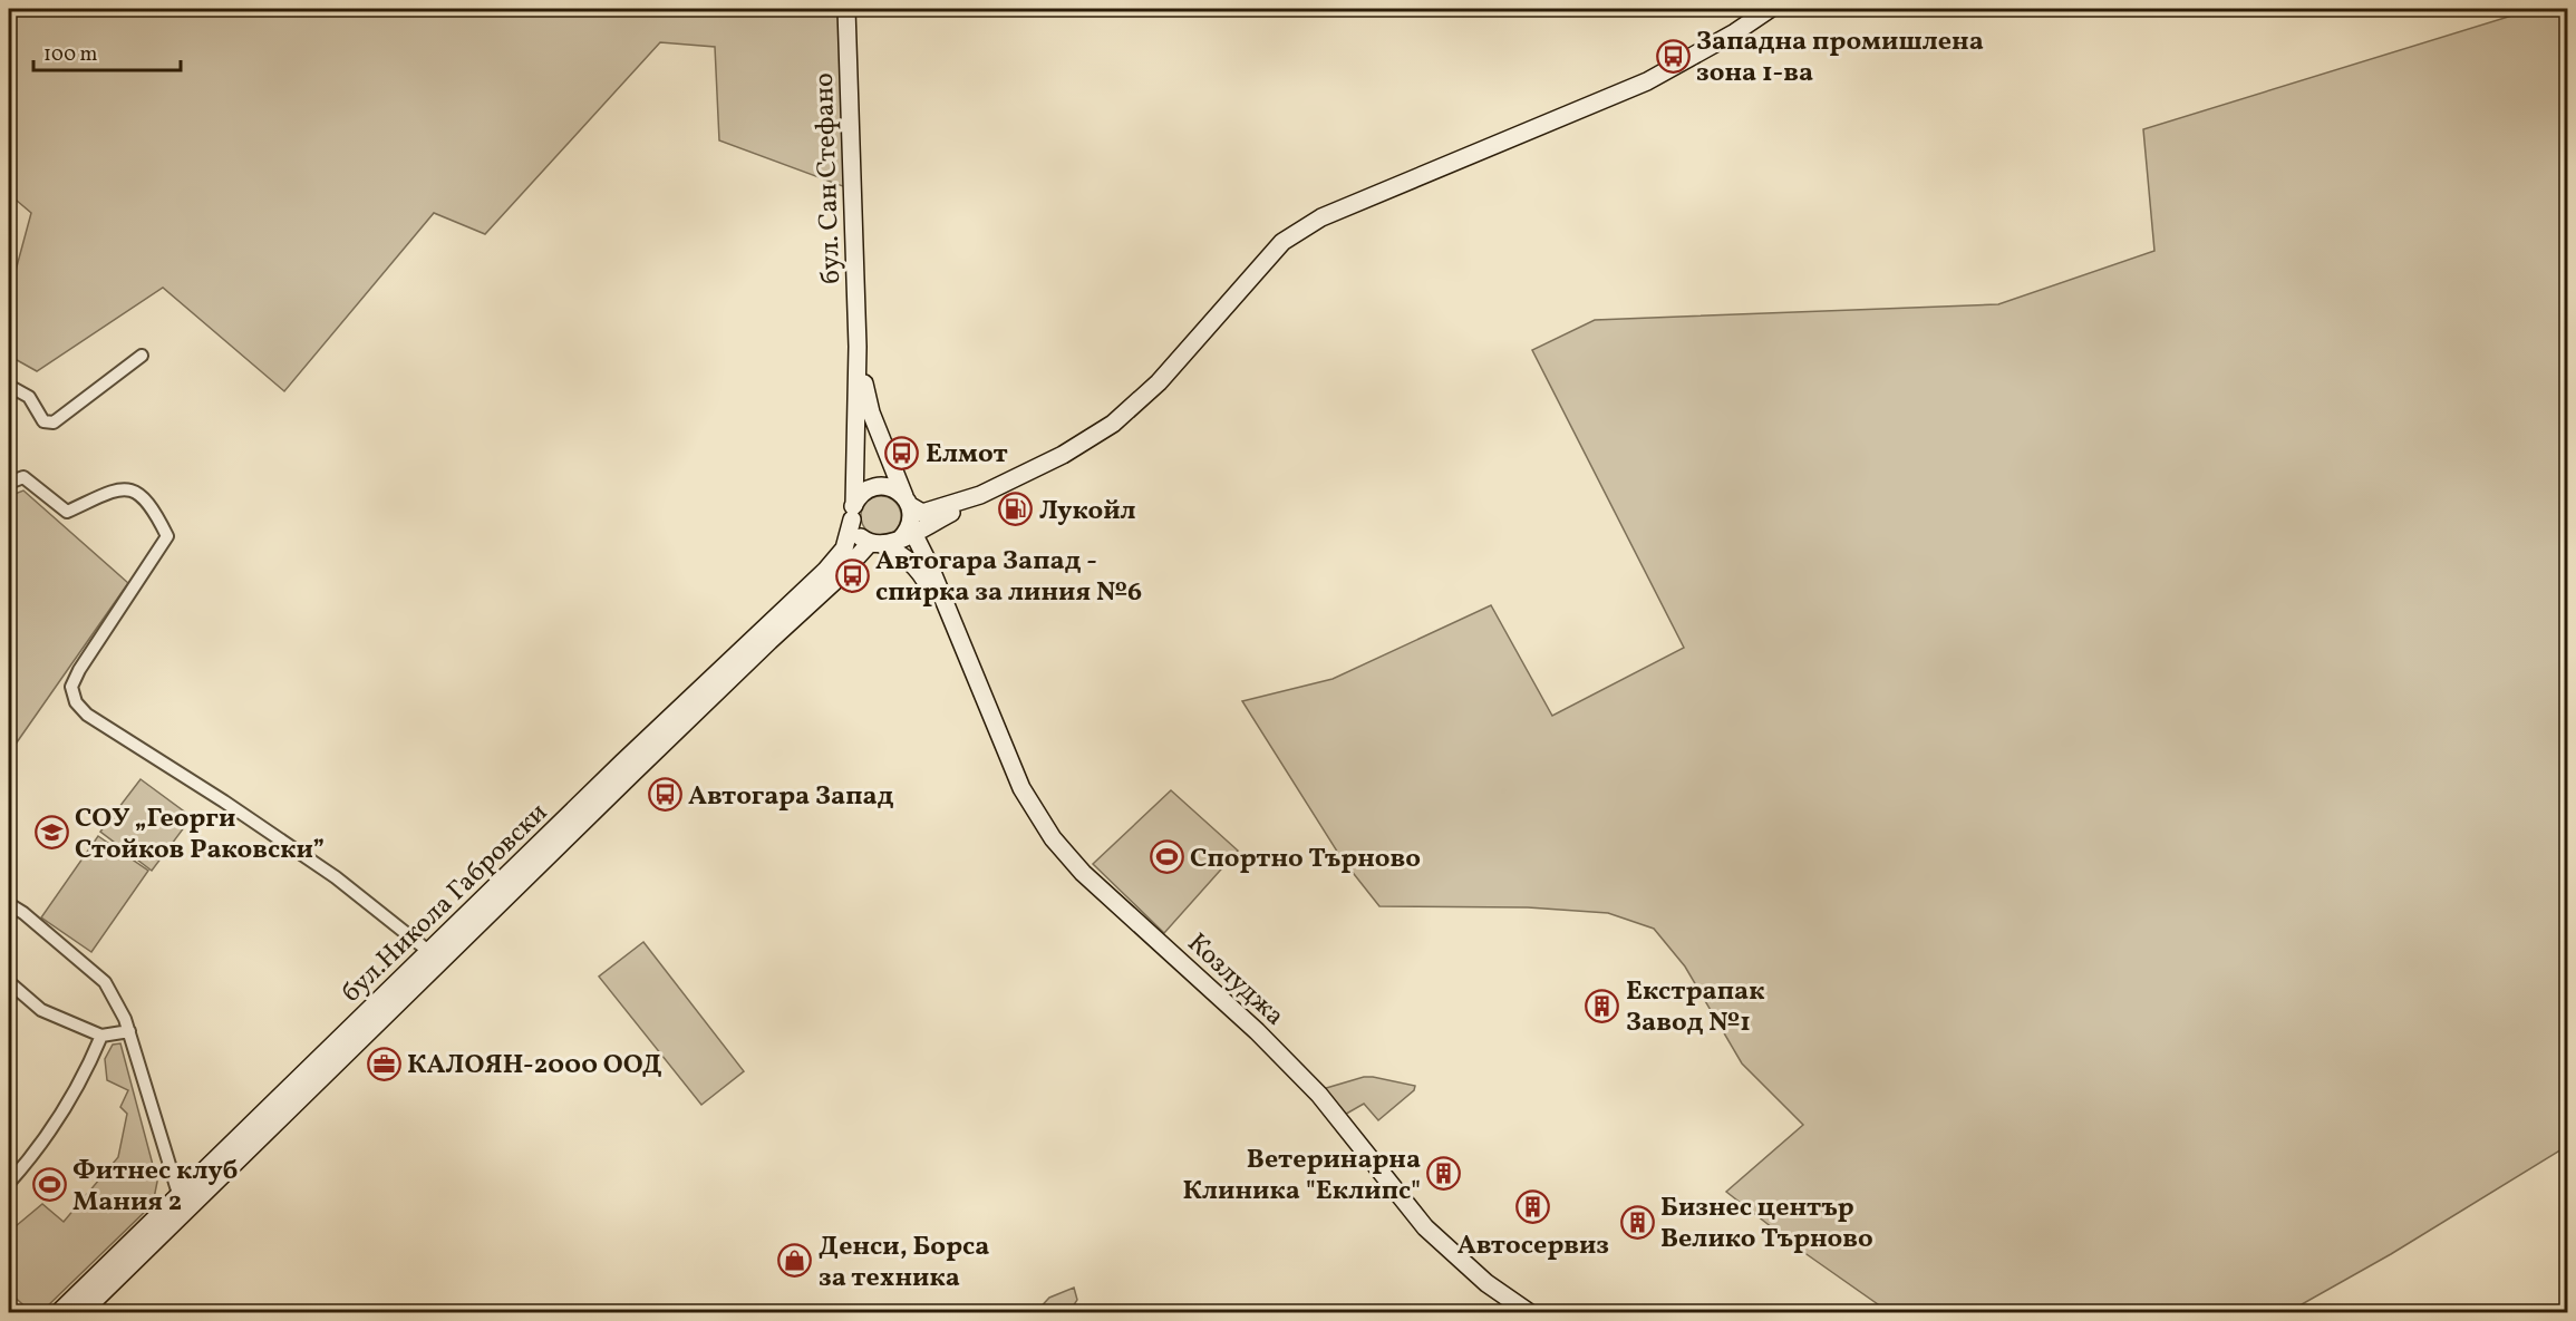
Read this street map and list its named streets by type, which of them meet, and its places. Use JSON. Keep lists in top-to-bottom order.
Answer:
{
  "streets": {
    "street": ["бул. Сан Стефано", "бул.Никола Габровски", "Козлуджа"]
  },
  "crossings": [
    ["бул. Сан Стефано", "бул.Никола Габровски"],
    ["бул. Сан Стефано", "Козлуджа"],
    ["бул.Никола Габровски", "Козлуджа"]
  ],
  "places": {
    "bus stop": [
      "Западна промишлена зона 1-ва",
      "Елмот",
      "Автогара Запад - спирка за линия №6",
      "Автогара Запад"
    ],
    "fuel station": ["Лукойл"],
    "school or university": ["СОУ „Георги Стойков Раковски”"],
    "sports": ["Спортно Търново", "Фитнес клуб Мания 2"],
    "building": [
      "Екстрапак Завод №1",
      "Ветеринарна Клиника \"Еклипс\"",
      "Автосервиз",
      "Бизнес център Велико Търново"
    ],
    "office": ["КАЛОЯН-2000 ООД"],
    "shop": ["Денси, Борса за техника"]
  },
  "scale_bar": "100 m"
}
